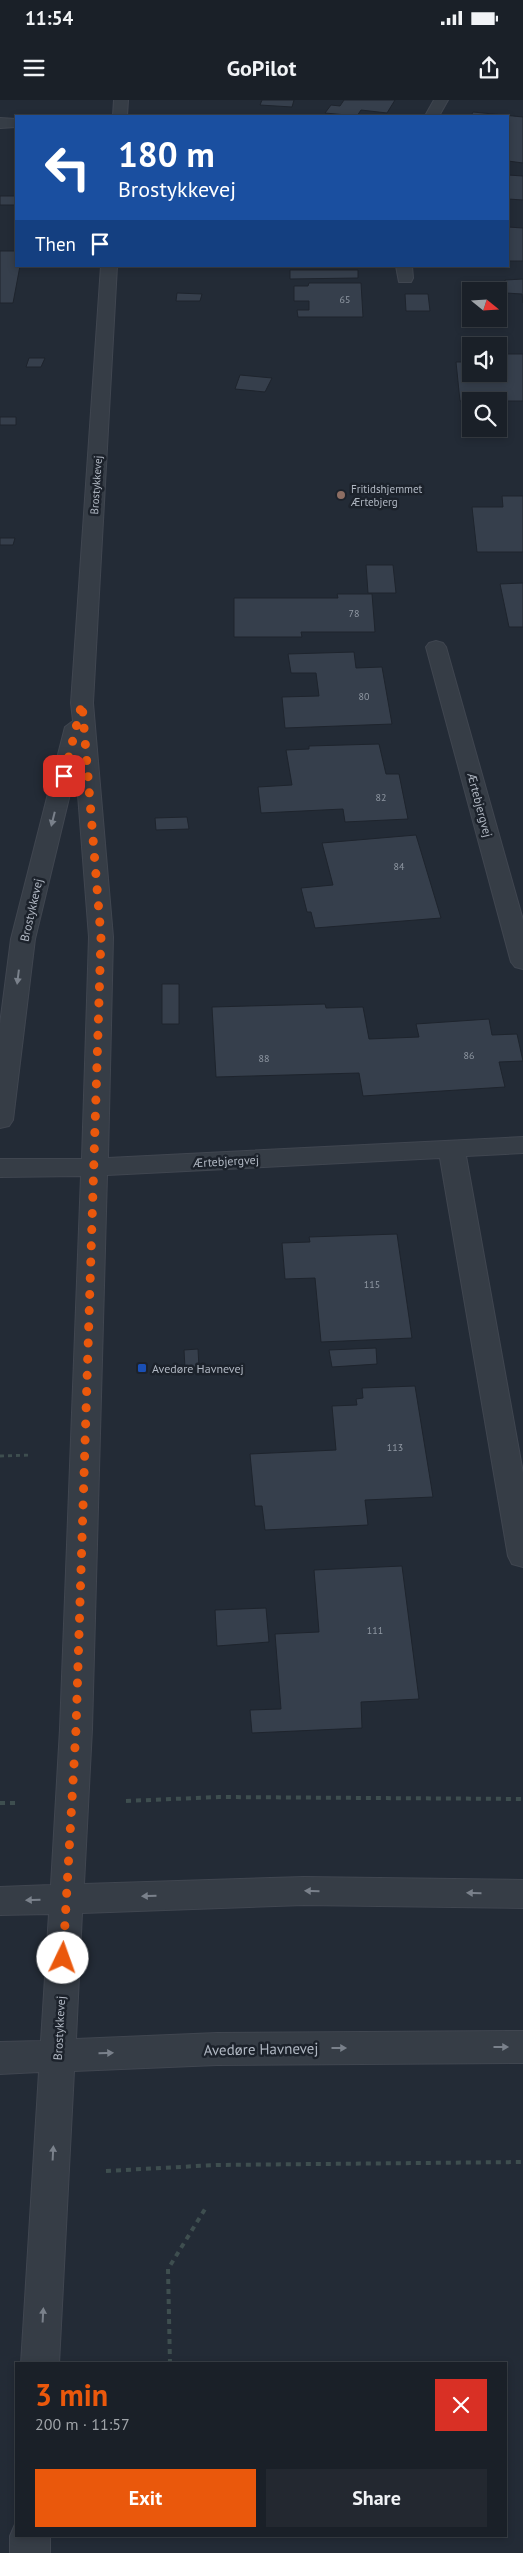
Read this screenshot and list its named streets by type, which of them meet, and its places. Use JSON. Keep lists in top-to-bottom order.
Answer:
{
  "streets": {
    "street": ["Brostykkevej", "Ærtebjergvej", "Avedøre Havnevej"]
  },
  "crossings": [
    ["Brostykkevej", "Ærtebjergvej"],
    ["Brostykkevej", "Avedøre Havnevej"]
  ],
  "places": {
    "other": ["Fritidshjemmet Ærtebjerg"],
    "transit": ["Avedøre Havnevej"]
  },
  "house_numbers": [
    "65",
    "78",
    "80",
    "82",
    "84",
    "86",
    "88",
    "115",
    "113",
    "111"
  ],
  "north": "right",
  "page": {
    "status": "11:54",
    "header": "GoPilot",
    "turn": ["180 m", "Brostykkevej"],
    "then": "Then",
    "heading": ["3 min", "200 m · 11:57"],
    "buttons": ["Exit", "Share"]
  }
}
